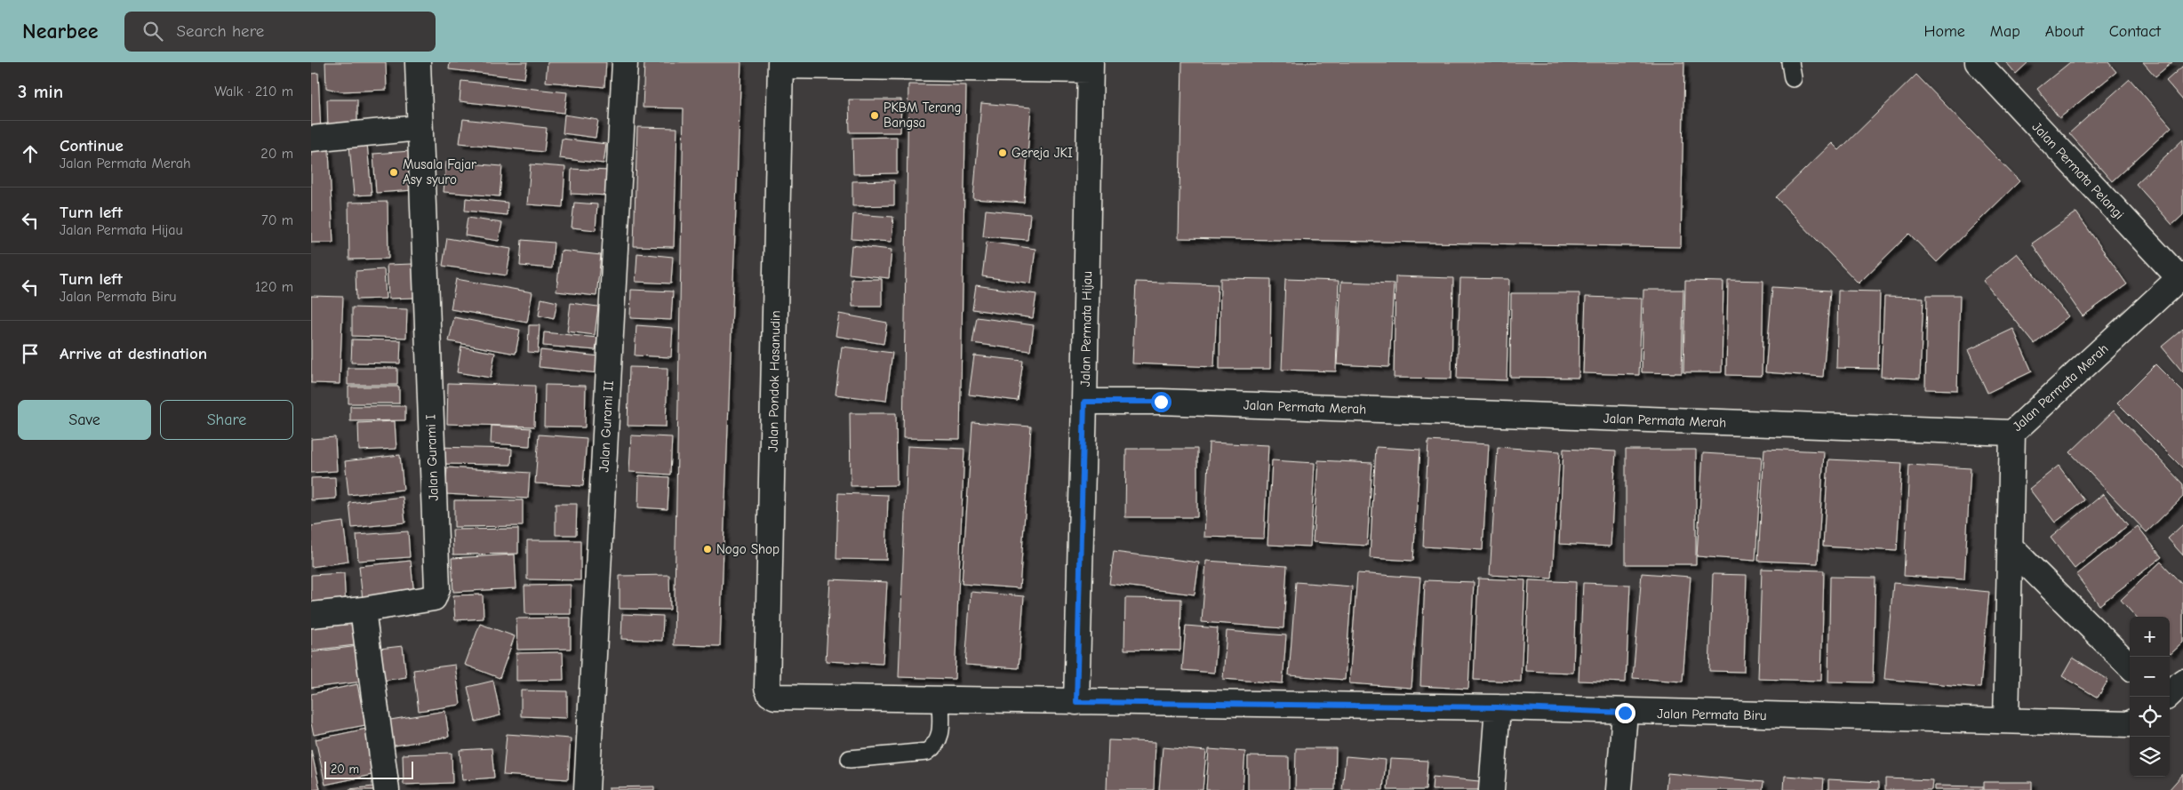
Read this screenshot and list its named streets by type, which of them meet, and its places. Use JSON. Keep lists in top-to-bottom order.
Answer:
{
  "streets": {
    "street": [
      "Jalan Permata Pelangi",
      "Jalan Permata Hijau",
      "Jalan Pondok Hasanudin",
      "Jalan Permata Merah",
      "Jalan Gurami II",
      "Jalan Gurami I",
      "Jalan Permata Biru"
    ]
  },
  "crossings": [
    ["Jalan Permata Pelangi", "Jalan Permata Merah"],
    ["Jalan Permata Hijau", "Jalan Permata Merah"],
    ["Jalan Permata Hijau", "Jalan Permata Biru"],
    ["Jalan Pondok Hasanudin", "Jalan Permata Biru"]
  ],
  "places": [
    "PKBM Terang Bangsa",
    "Gereja JKI",
    "Musala Fajar Asy syuro",
    "Nogo Shop"
  ],
  "scale_bar": "20 m",
  "page": {
    "header": "Nearbee",
    "search": "Search here",
    "nav": [
      "Home",
      "Map",
      "About",
      "Contact"
    ],
    "heading": ["3 min", "Walk · 210 m"],
    "list": [
      ["Continue", "Jalan Permata Merah", "20 m"],
      ["Turn left", "Jalan Permata Hijau", "70 m"],
      ["Turn left", "Jalan Permata Biru", "120 m"],
      "Arrive at destination"
    ],
    "buttons": ["Save", "Share"],
    "map_buttons": ["+", "−"],
    "scale": "20 m"
  }
}
